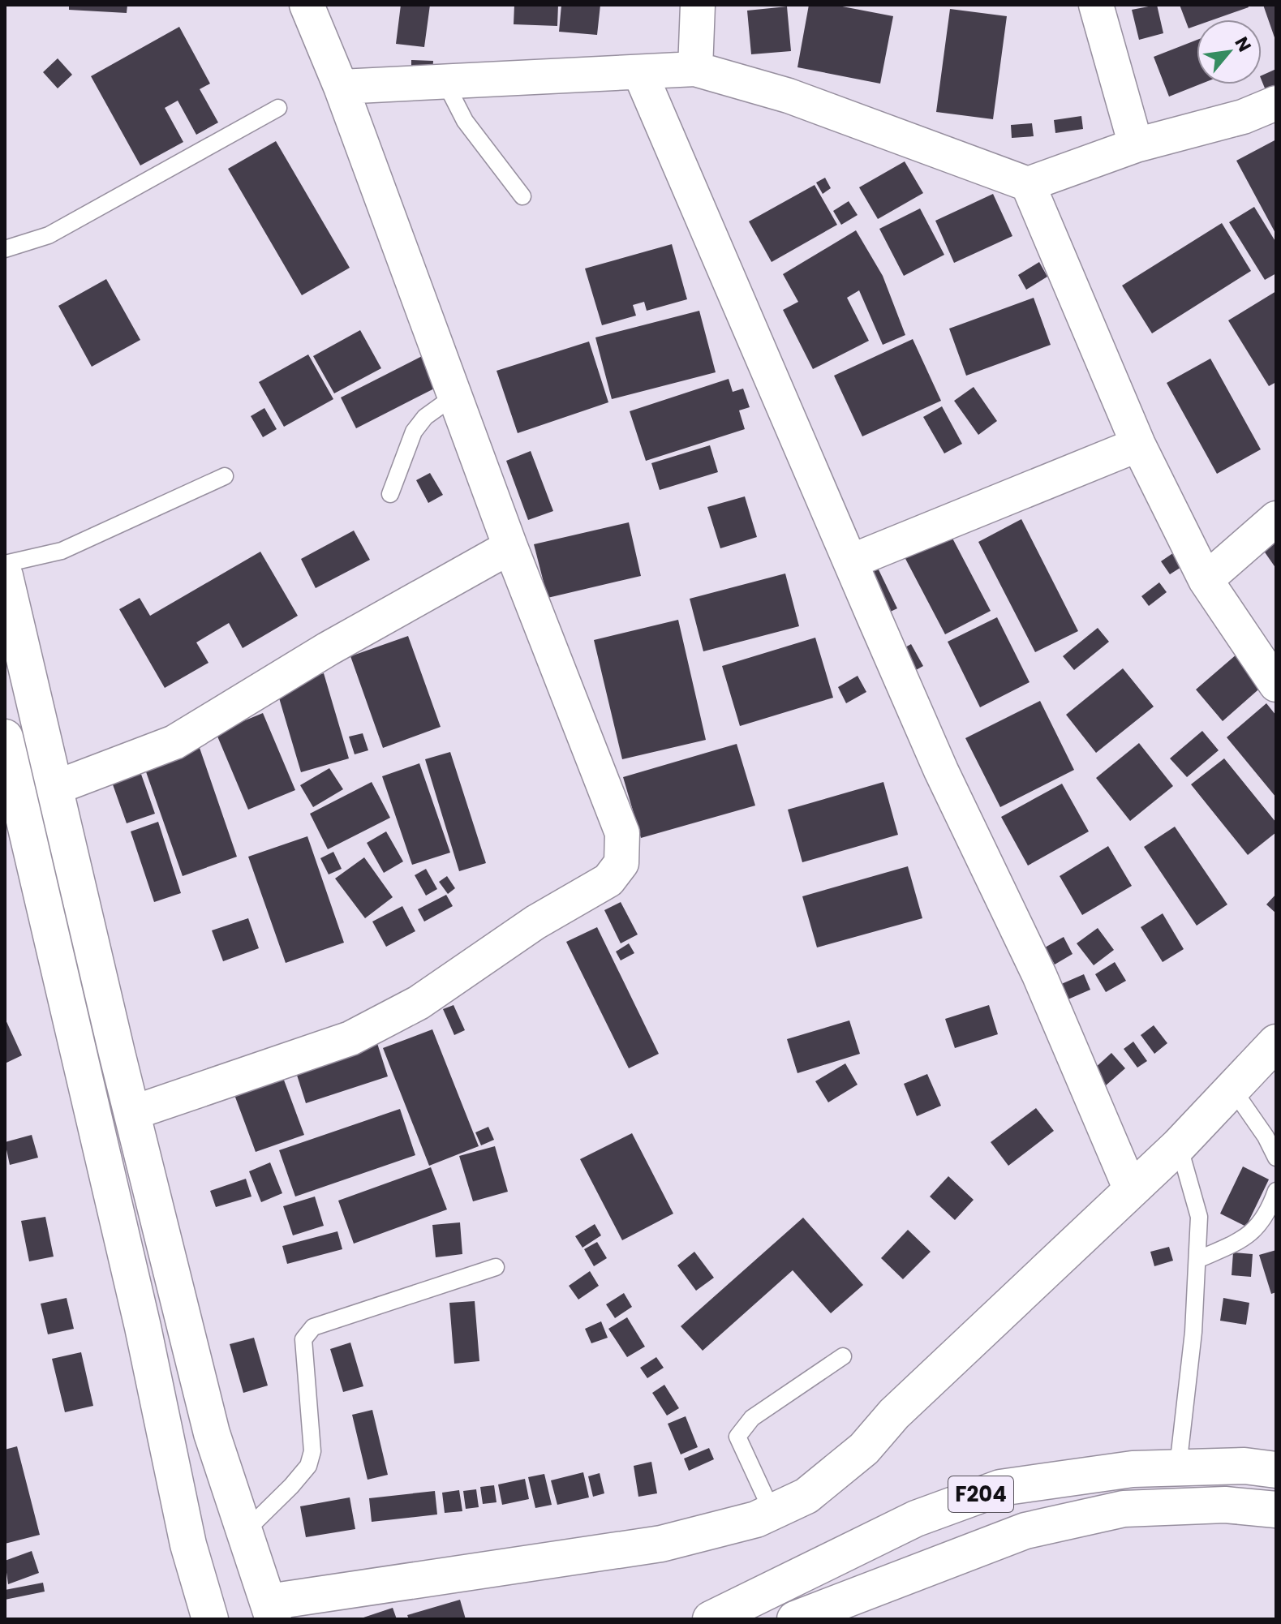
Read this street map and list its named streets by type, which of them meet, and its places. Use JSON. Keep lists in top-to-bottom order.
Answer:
{
  "streets": {
    "main road": ["F204"]
  },
  "north": "top right"
}
